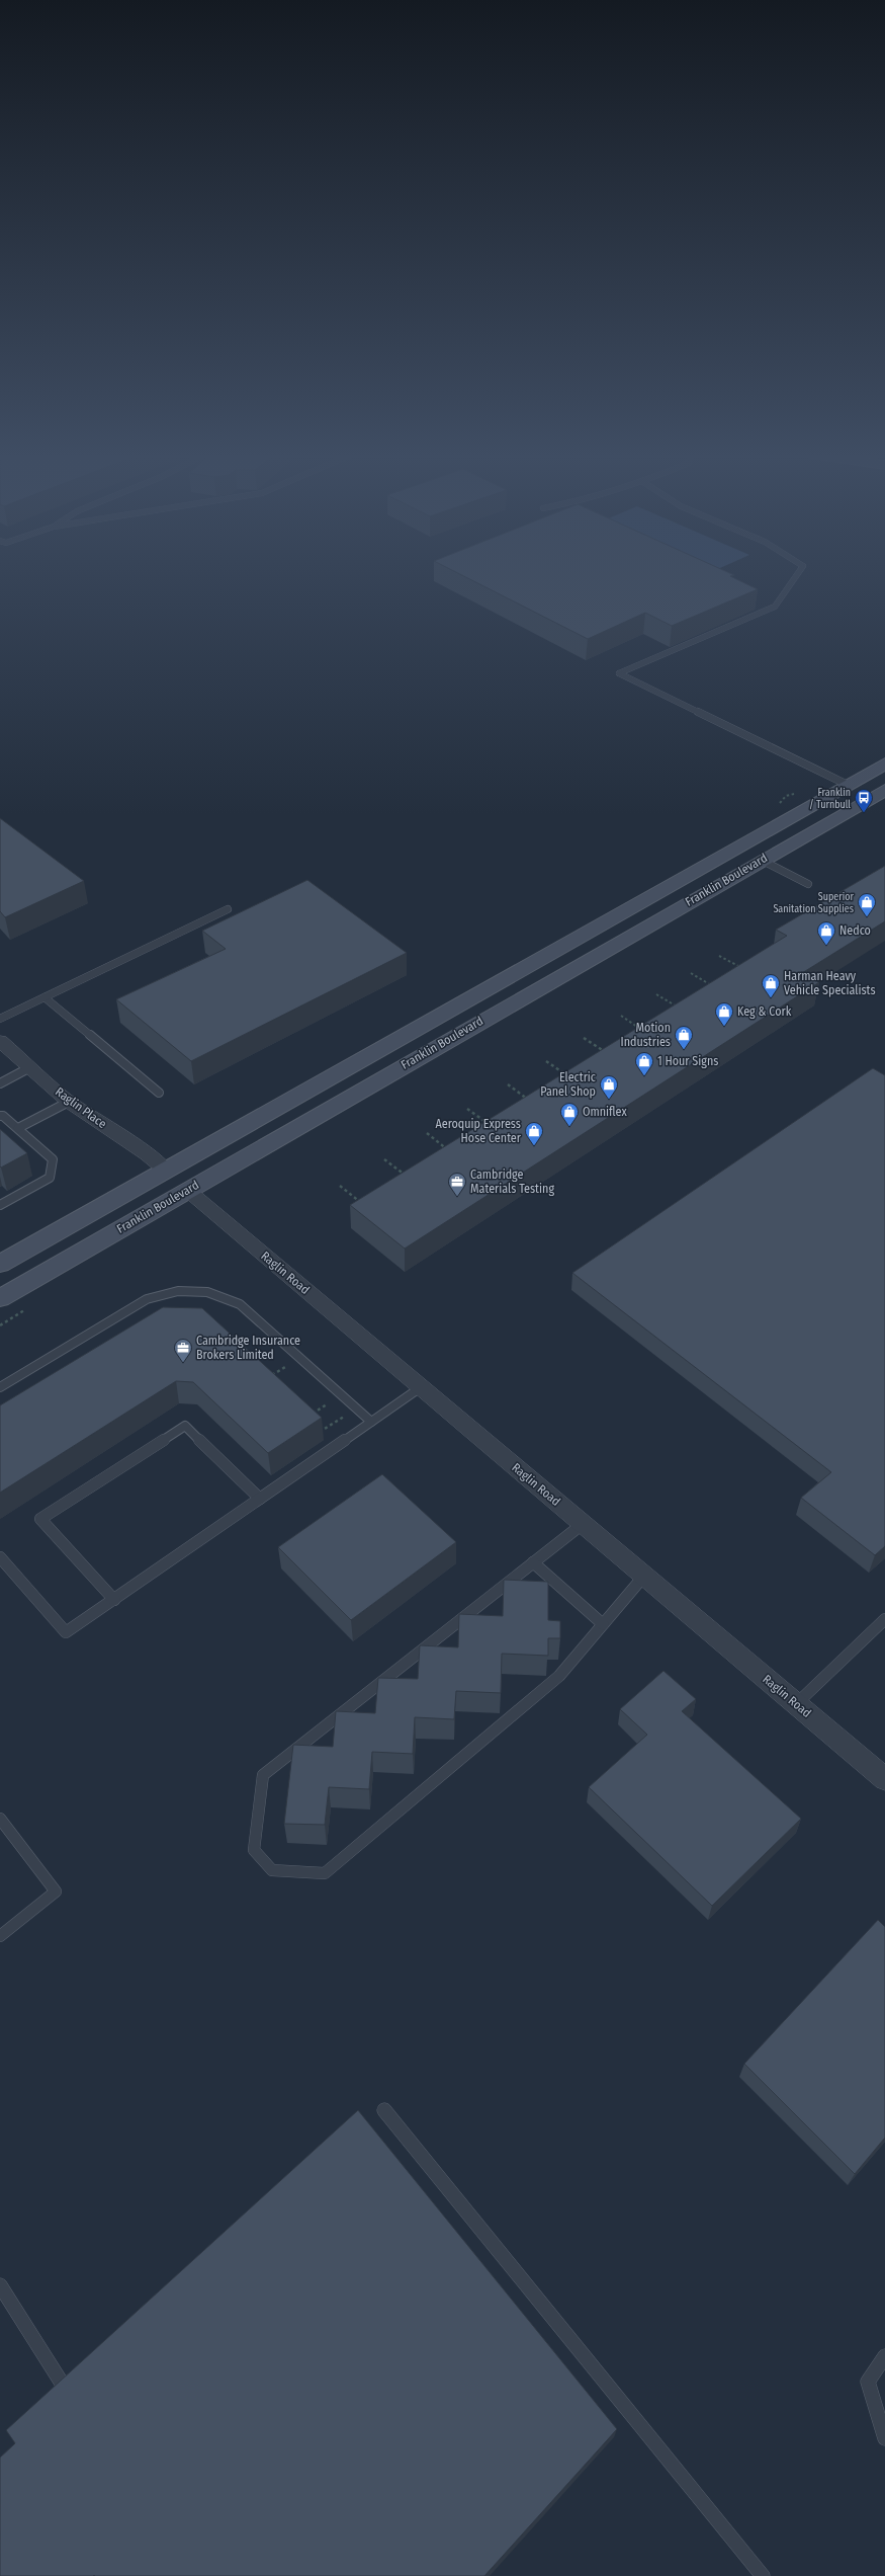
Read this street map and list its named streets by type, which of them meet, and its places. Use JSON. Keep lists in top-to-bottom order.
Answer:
{
  "streets": {
    "main road": ["Franklin Boulevard"],
    "street": ["Raglin Place", "Raglin Road"]
  },
  "crossings": [
    ["Franklin Boulevard", "Raglin Place"],
    ["Franklin Boulevard", "Raglin Road"]
  ],
  "places": {
    "bus stop": ["Franklin / Turnbull"],
    "shop": [
      "Superior Sanitation Supplies",
      "Nedco",
      "Harman Heavy Vehicle Specialists",
      "Keg & Cork",
      "Motion Industries",
      "1 Hour Signs",
      "Electric Panel Shop",
      "Omniflex",
      "Aeroquip Express Hose Center"
    ],
    "office": ["Cambridge Materials Testing", "Cambridge Insurance Brokers Limited"]
  }
}
